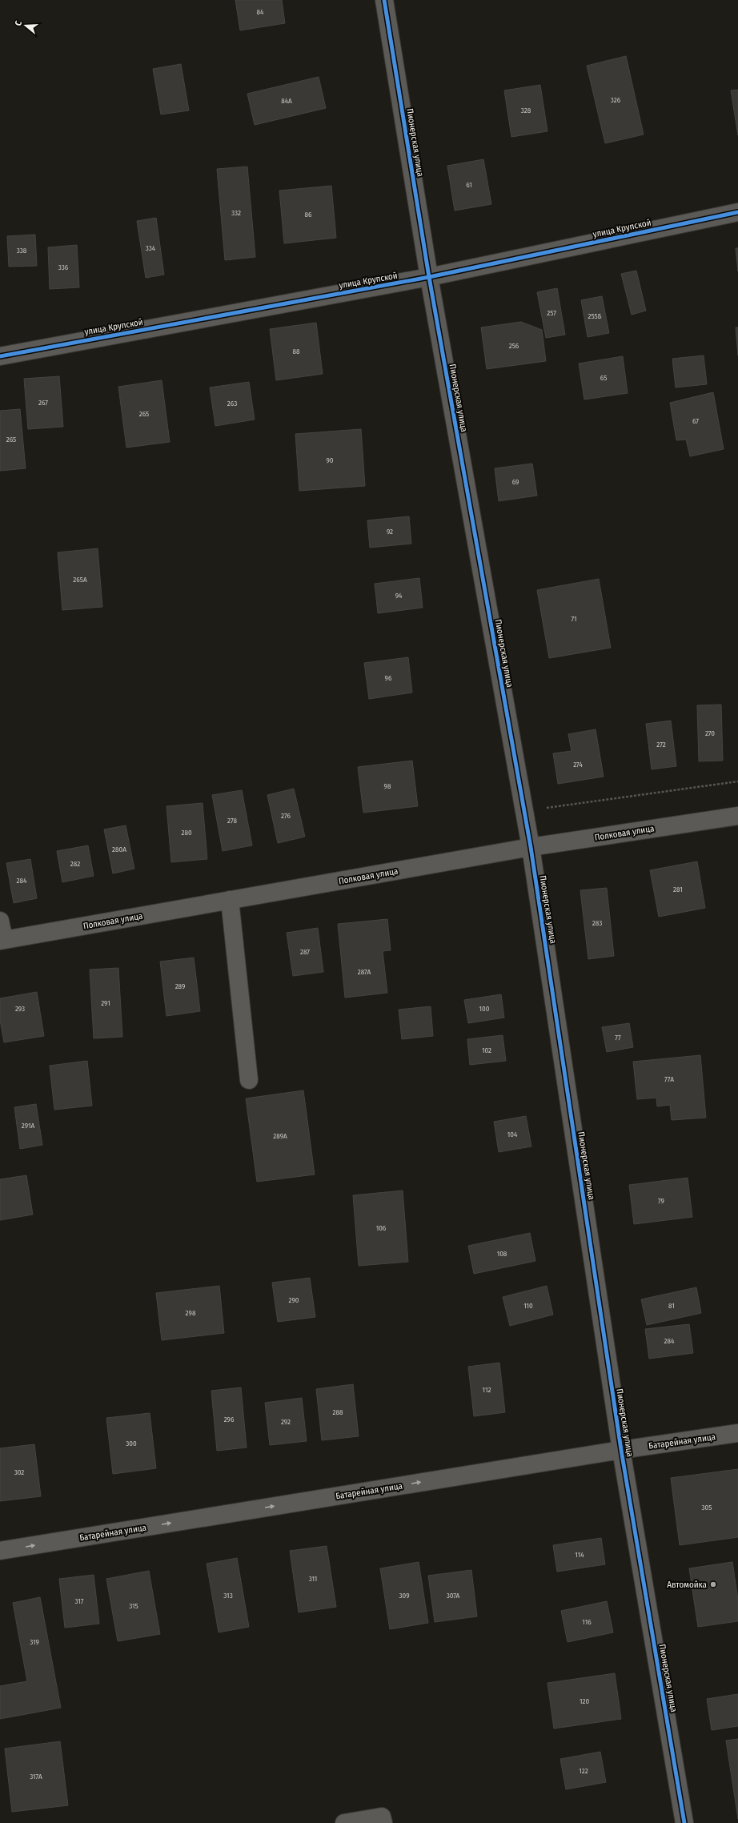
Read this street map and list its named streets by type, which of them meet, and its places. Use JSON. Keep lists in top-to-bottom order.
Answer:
{
  "streets": {
    "street": [
      "Пионерская улица",
      "улица Крупской",
      "Полковая улица",
      "Батарейная улица"
    ]
  },
  "crossings": [
    ["Пионерская улица", "улица Крупской"],
    ["Пионерская улица", "Полковая улица"],
    ["Пионерская улица", "Батарейная улица"]
  ],
  "one_way": ["Батарейная улица"],
  "places": ["Автомойка"],
  "house_numbers": [
    "84",
    "326",
    "84А",
    "328",
    "61",
    "332",
    "86",
    "334",
    "338",
    "336",
    "257",
    "255Б",
    "256",
    "88",
    "65",
    "267",
    "263",
    "265",
    "67",
    "265",
    "90",
    "69",
    "92",
    "265А",
    "94",
    "71",
    "96",
    "270",
    "272",
    "274",
    "98",
    "276",
    "278",
    "280",
    "280А",
    "282",
    "284",
    "281",
    "283",
    "287",
    "287А",
    "289",
    "291",
    "293",
    "100",
    "77",
    "102",
    "77А",
    "291А",
    "104",
    "289А",
    "79",
    "106",
    "108",
    "290",
    "110",
    "81",
    "298",
    "284",
    "112",
    "288",
    "296",
    "292",
    "300",
    "302",
    "305",
    "114",
    "311",
    "313",
    "309",
    "307А",
    "317",
    "315",
    "116",
    "319",
    "120",
    "122",
    "317А"
  ],
  "north": "left"
}
